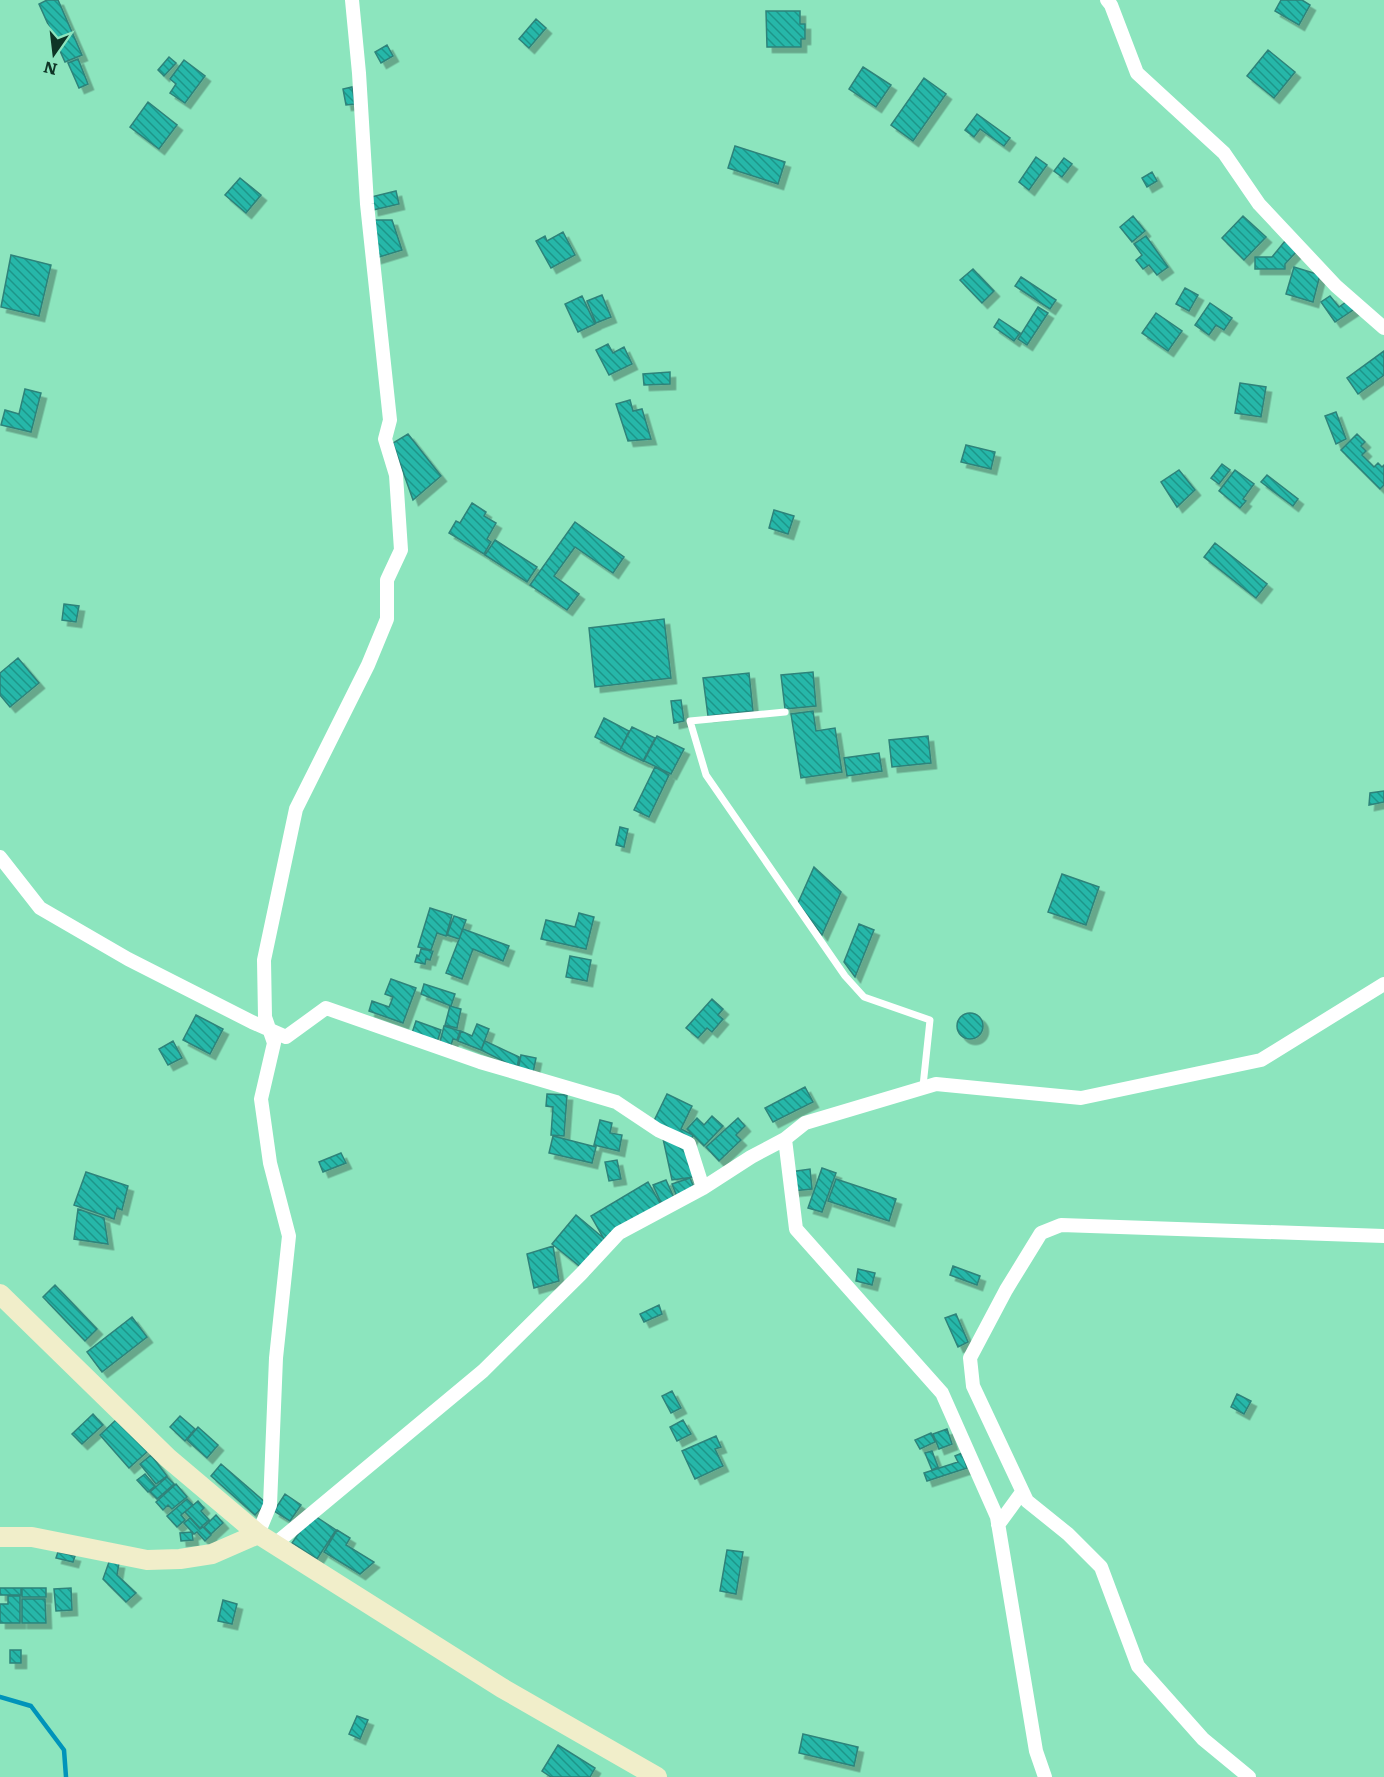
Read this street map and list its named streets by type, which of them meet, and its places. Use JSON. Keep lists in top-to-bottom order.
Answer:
{
  "north": "bottom"
}
